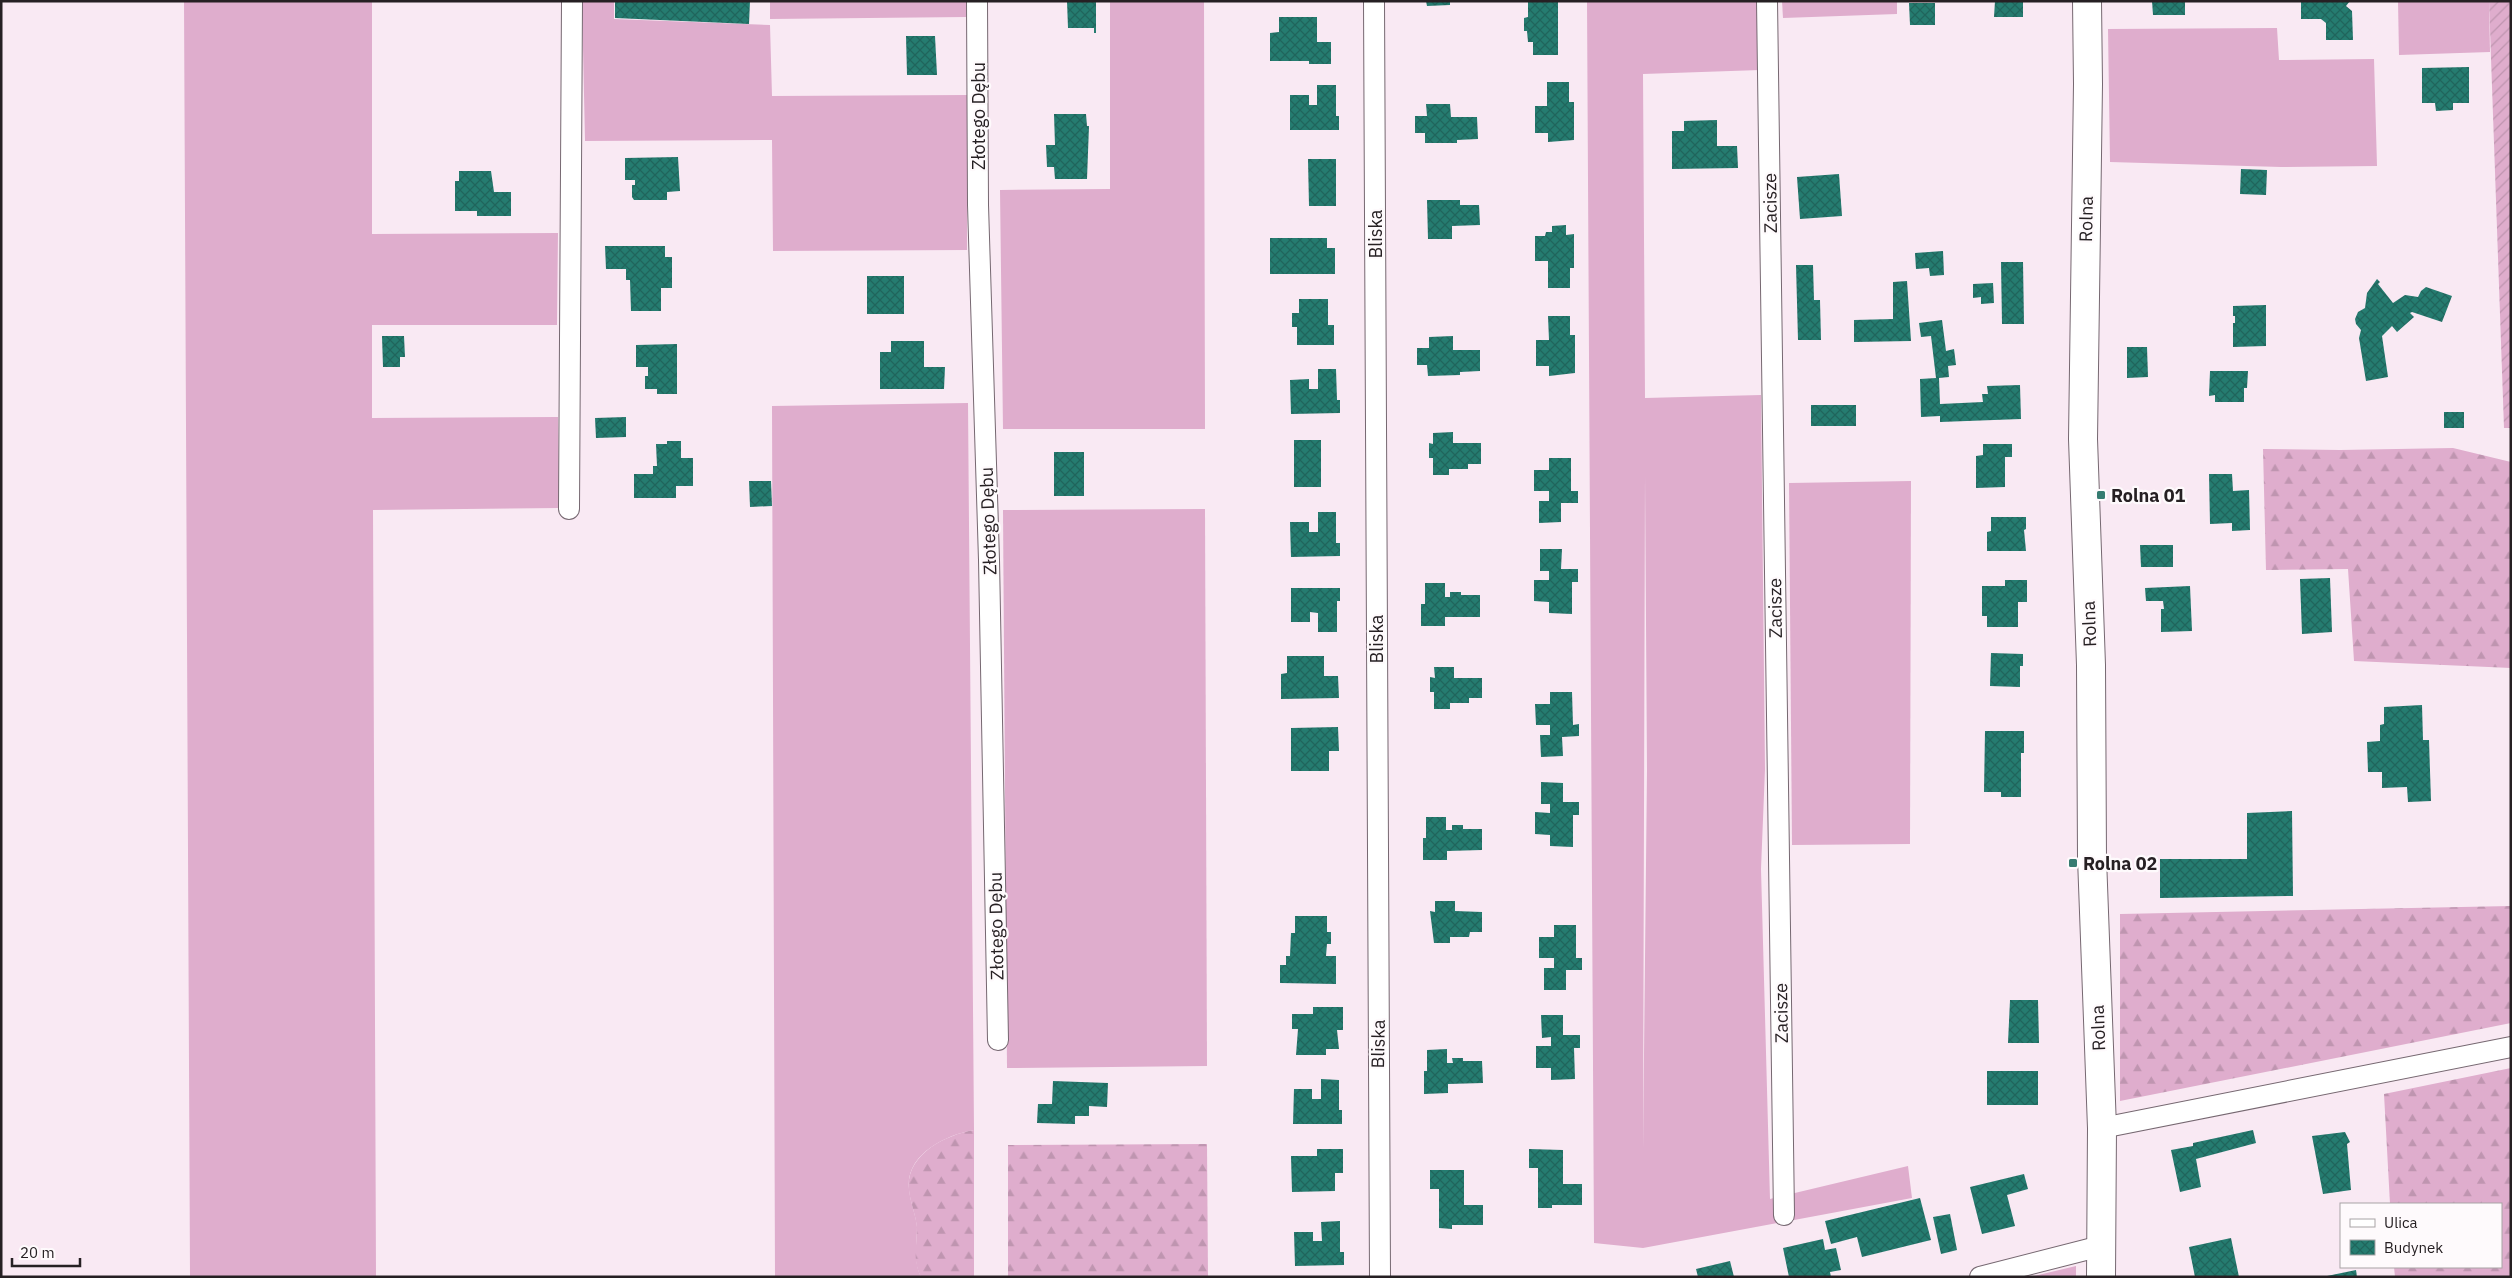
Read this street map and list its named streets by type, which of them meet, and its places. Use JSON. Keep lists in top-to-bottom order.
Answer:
{
  "streets": {
    "street": [
      "Złotego Dębu",
      "Zacisze",
      "Rolna",
      "Bliska"
    ]
  },
  "places": {
    "transit": ["Rolna 01", "Rolna 02"]
  },
  "legend": ["Ulica", "Budynek"],
  "scale_bar": "20 m"
}
